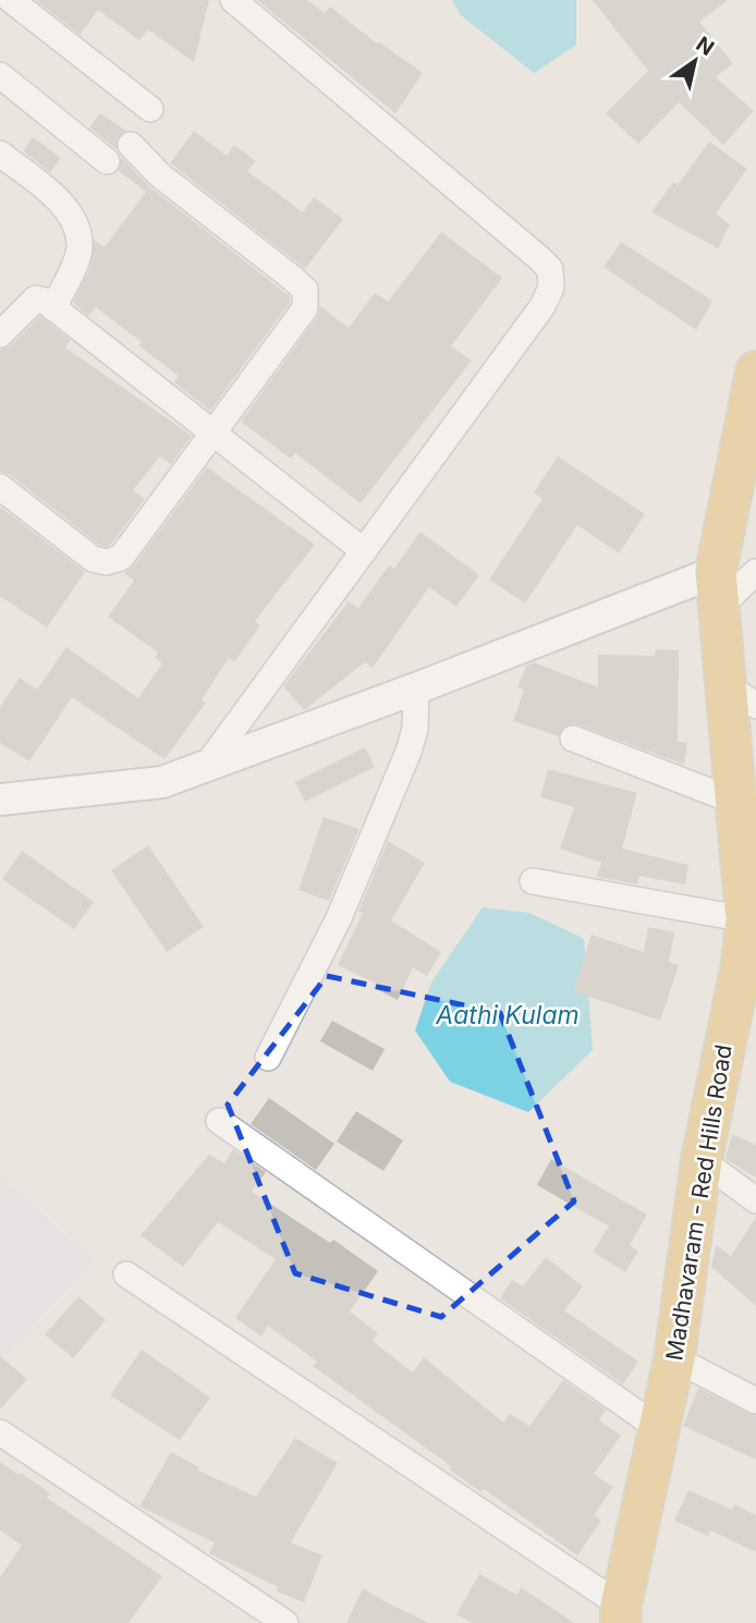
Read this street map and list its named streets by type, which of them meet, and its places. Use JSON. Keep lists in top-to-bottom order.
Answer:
{
  "streets": {
    "main road": ["Madhavaram - Red Hills Road"]
  },
  "water": ["Aathi Kulam"],
  "north": "top right"
}
